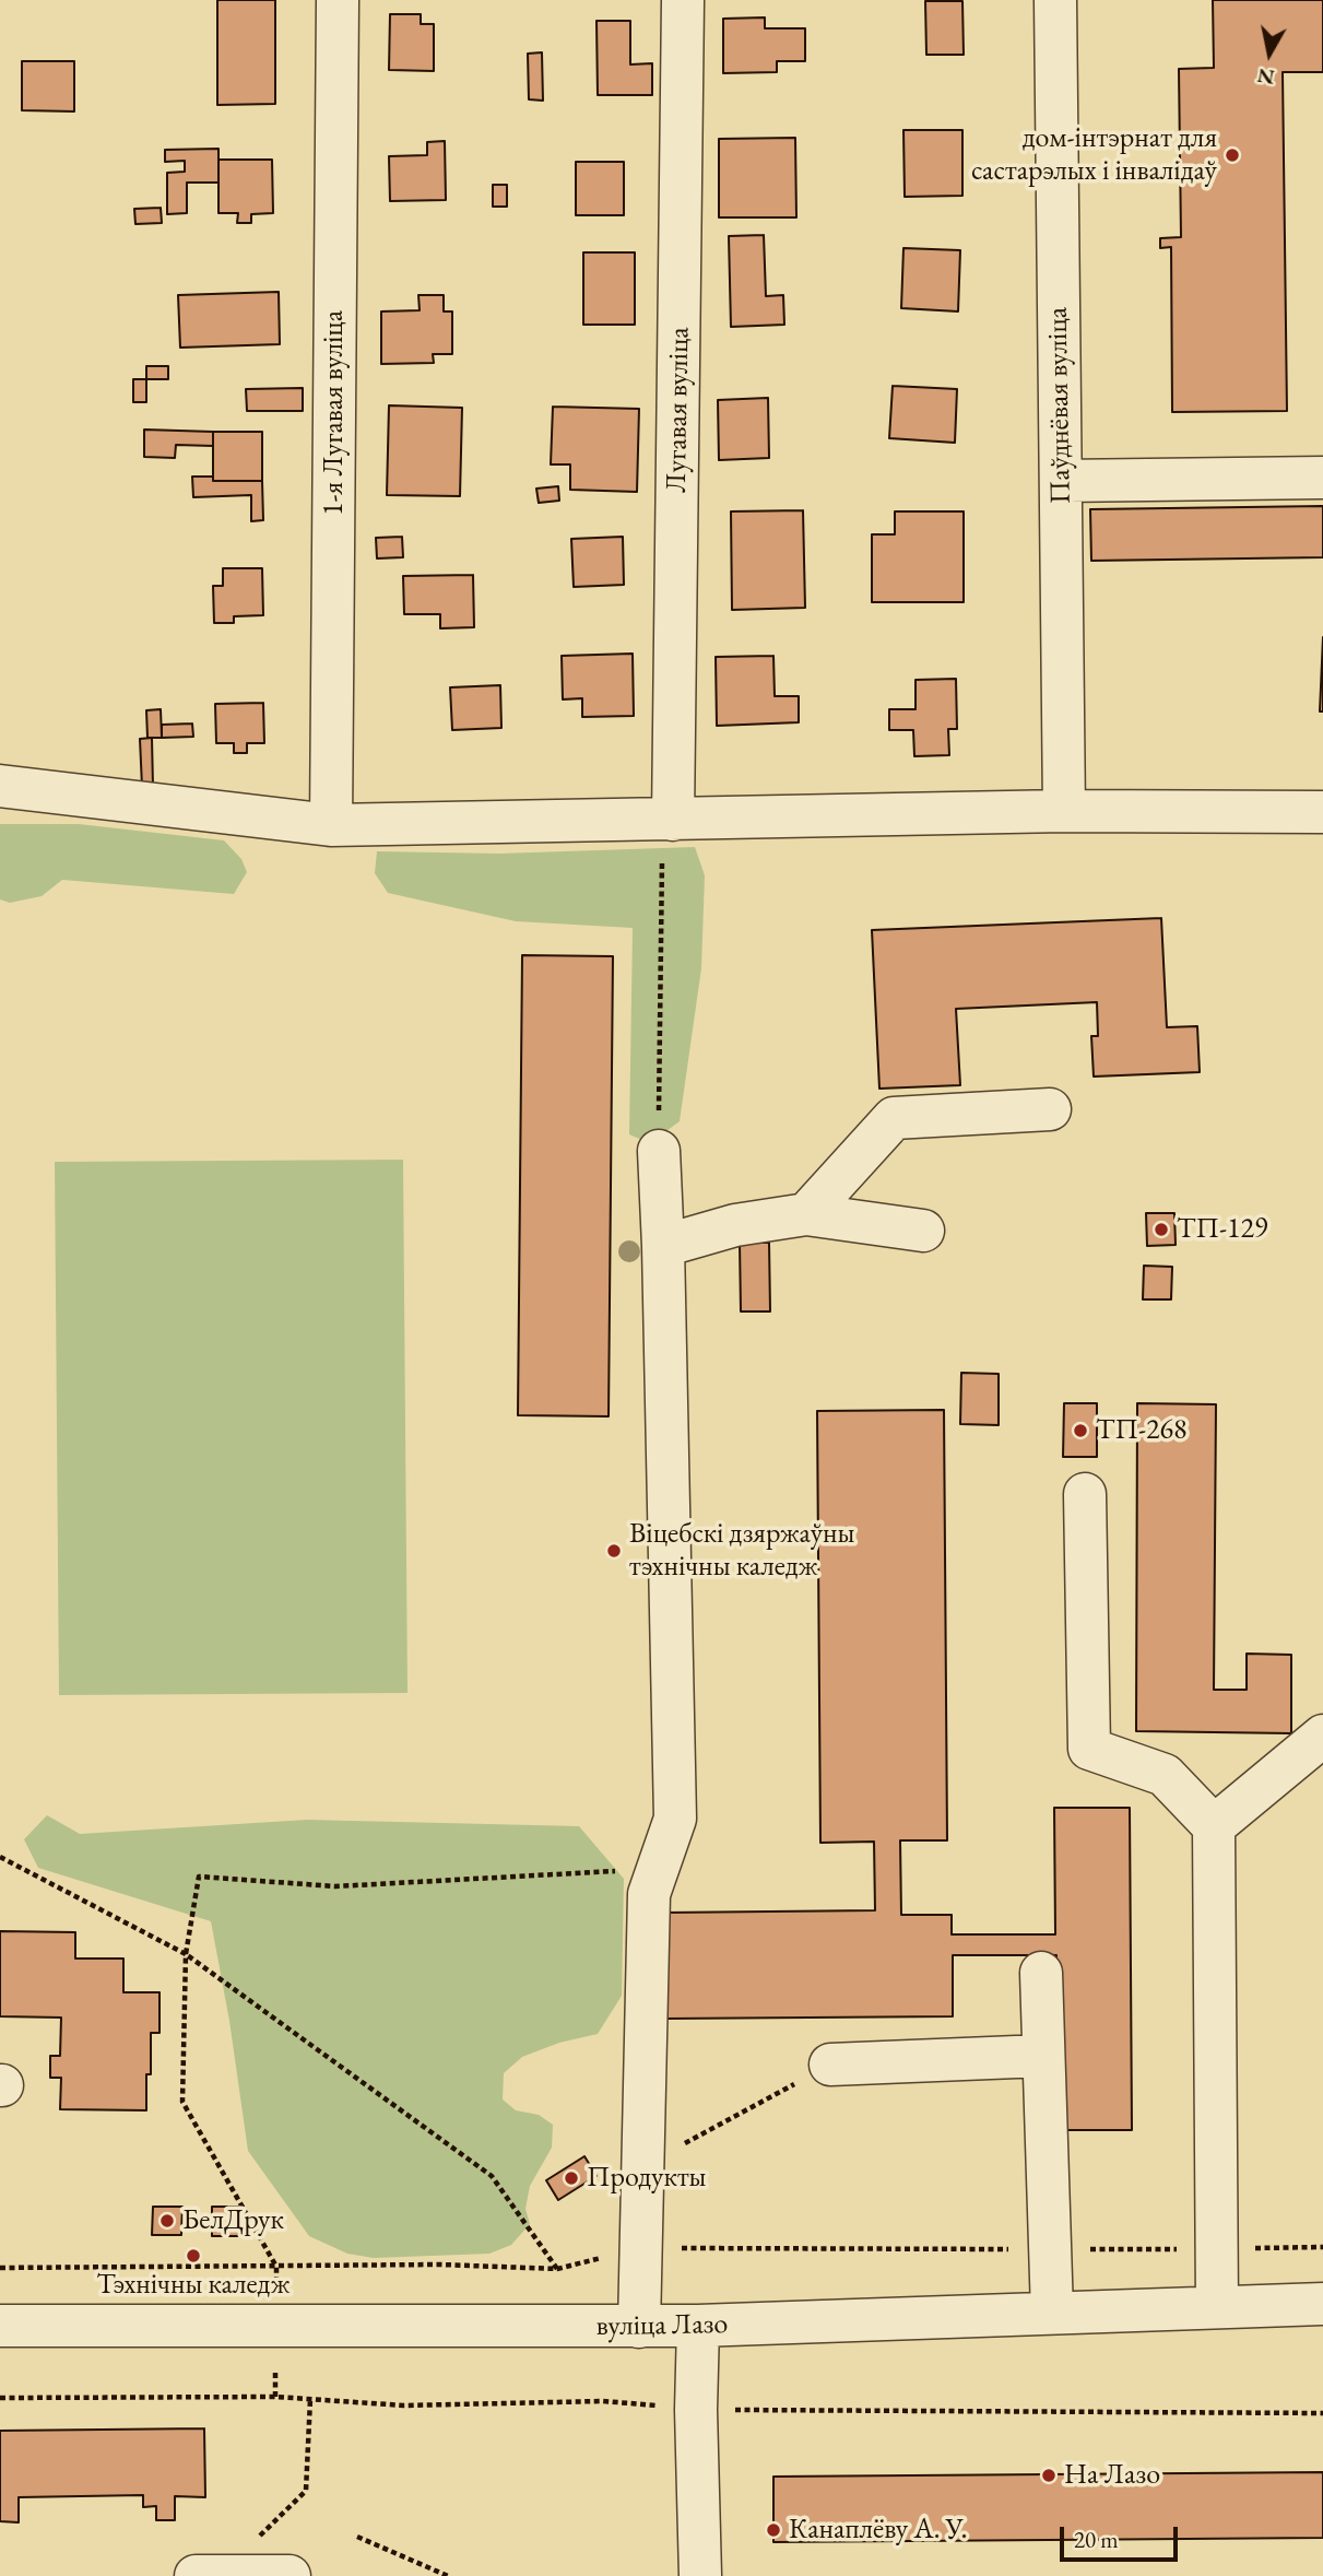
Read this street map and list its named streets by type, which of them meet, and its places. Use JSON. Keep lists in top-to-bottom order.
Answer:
{
  "streets": {
    "street": [
      "Паўднёвая вуліца",
      "Лугавая вуліца",
      "1-я Лугавая вуліца",
      "вуліца Лазо"
    ]
  },
  "places": [
    "дом-інтэрнат для састарэлых і інвалідаў",
    "ТП-129",
    "ТП-268",
    "Віцебскі дзяржаўны тэхнічны каледж",
    "Продукты",
    "БелДрук",
    "Тэхнічны каледж",
    "На Лазо",
    "Канаплёву А. У."
  ],
  "scale_bar": "20 m",
  "north": "bottom"
}
